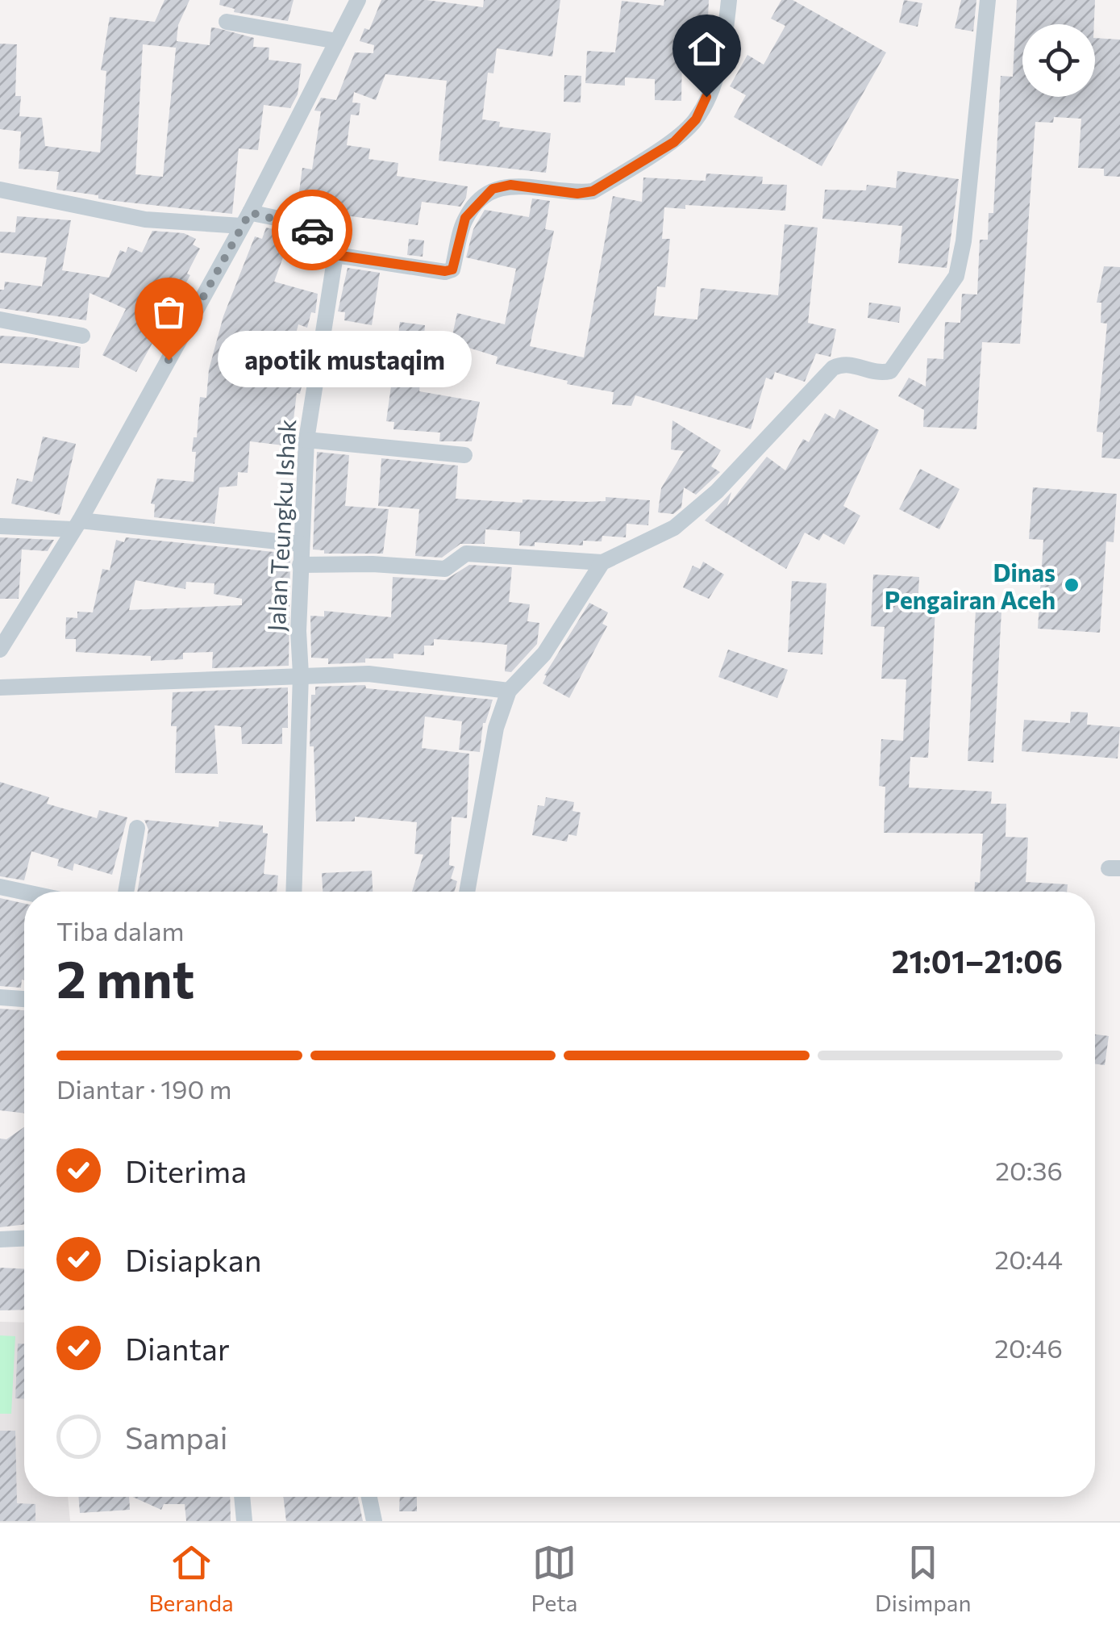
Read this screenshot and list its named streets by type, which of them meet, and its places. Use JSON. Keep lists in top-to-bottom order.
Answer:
{
  "streets": {
    "street": ["Jalan Teungku Ishak"]
  },
  "places": ["apotik mustaqim", "Dinas Pengairan Aceh"],
  "page": {
    "bubble": "apotik mustaqim",
    "heading": ["2 mnt", "Tiba dalam", "21:01–21:06"],
    "bar": "Diantar · 190 m",
    "list": [
      ["Diterima", "20:36"],
      ["Disiapkan", "20:44"],
      ["Diantar", "20:46"],
      "Sampai"
    ],
    "tabs": ["Beranda", "Peta", "Disimpan"]
  }
}
